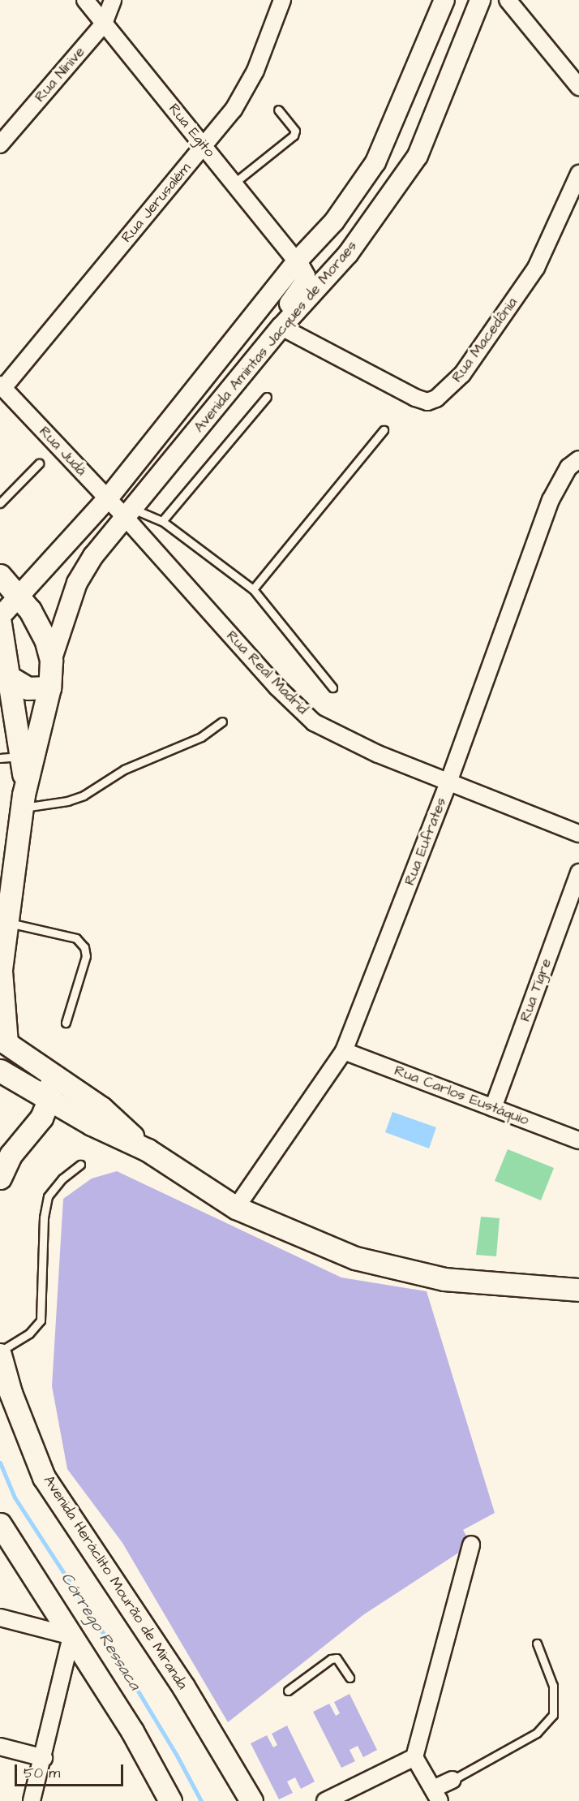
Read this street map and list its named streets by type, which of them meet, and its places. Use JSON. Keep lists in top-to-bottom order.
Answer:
{
  "streets": {
    "main road": ["Avenida Heráclito Mourão de Miranda"],
    "street": [
      "Rua Nínive",
      "Rua Egito",
      "Rua Jerusalém",
      "Avenida Amintas Jacques de Moraes",
      "Rua Macedônia",
      "Rua Judá",
      "Rua Real Madrid",
      "Rua Eufrates",
      "Rua Tigre",
      "Rua Carlos Eustáquio"
    ]
  },
  "crossings": [
    ["Rua Nínive", "Rua Egito"],
    ["Rua Egito", "Rua Jerusalém"],
    ["Rua Egito", "Avenida Amintas Jacques de Moraes"],
    ["Rua Jerusalém", "Rua Judá"],
    ["Avenida Amintas Jacques de Moraes", "Rua Macedônia"],
    ["Avenida Amintas Jacques de Moraes", "Rua Judá"],
    ["Avenida Amintas Jacques de Moraes", "Rua Real Madrid"],
    ["Rua Judá", "Rua Real Madrid"],
    ["Rua Real Madrid", "Rua Eufrates"],
    ["Rua Eufrates", "Rua Carlos Eustáquio"],
    ["Rua Tigre", "Rua Carlos Eustáquio"]
  ],
  "water": ["Córrego Ressaca"],
  "scale_bar": "50 m"
}
